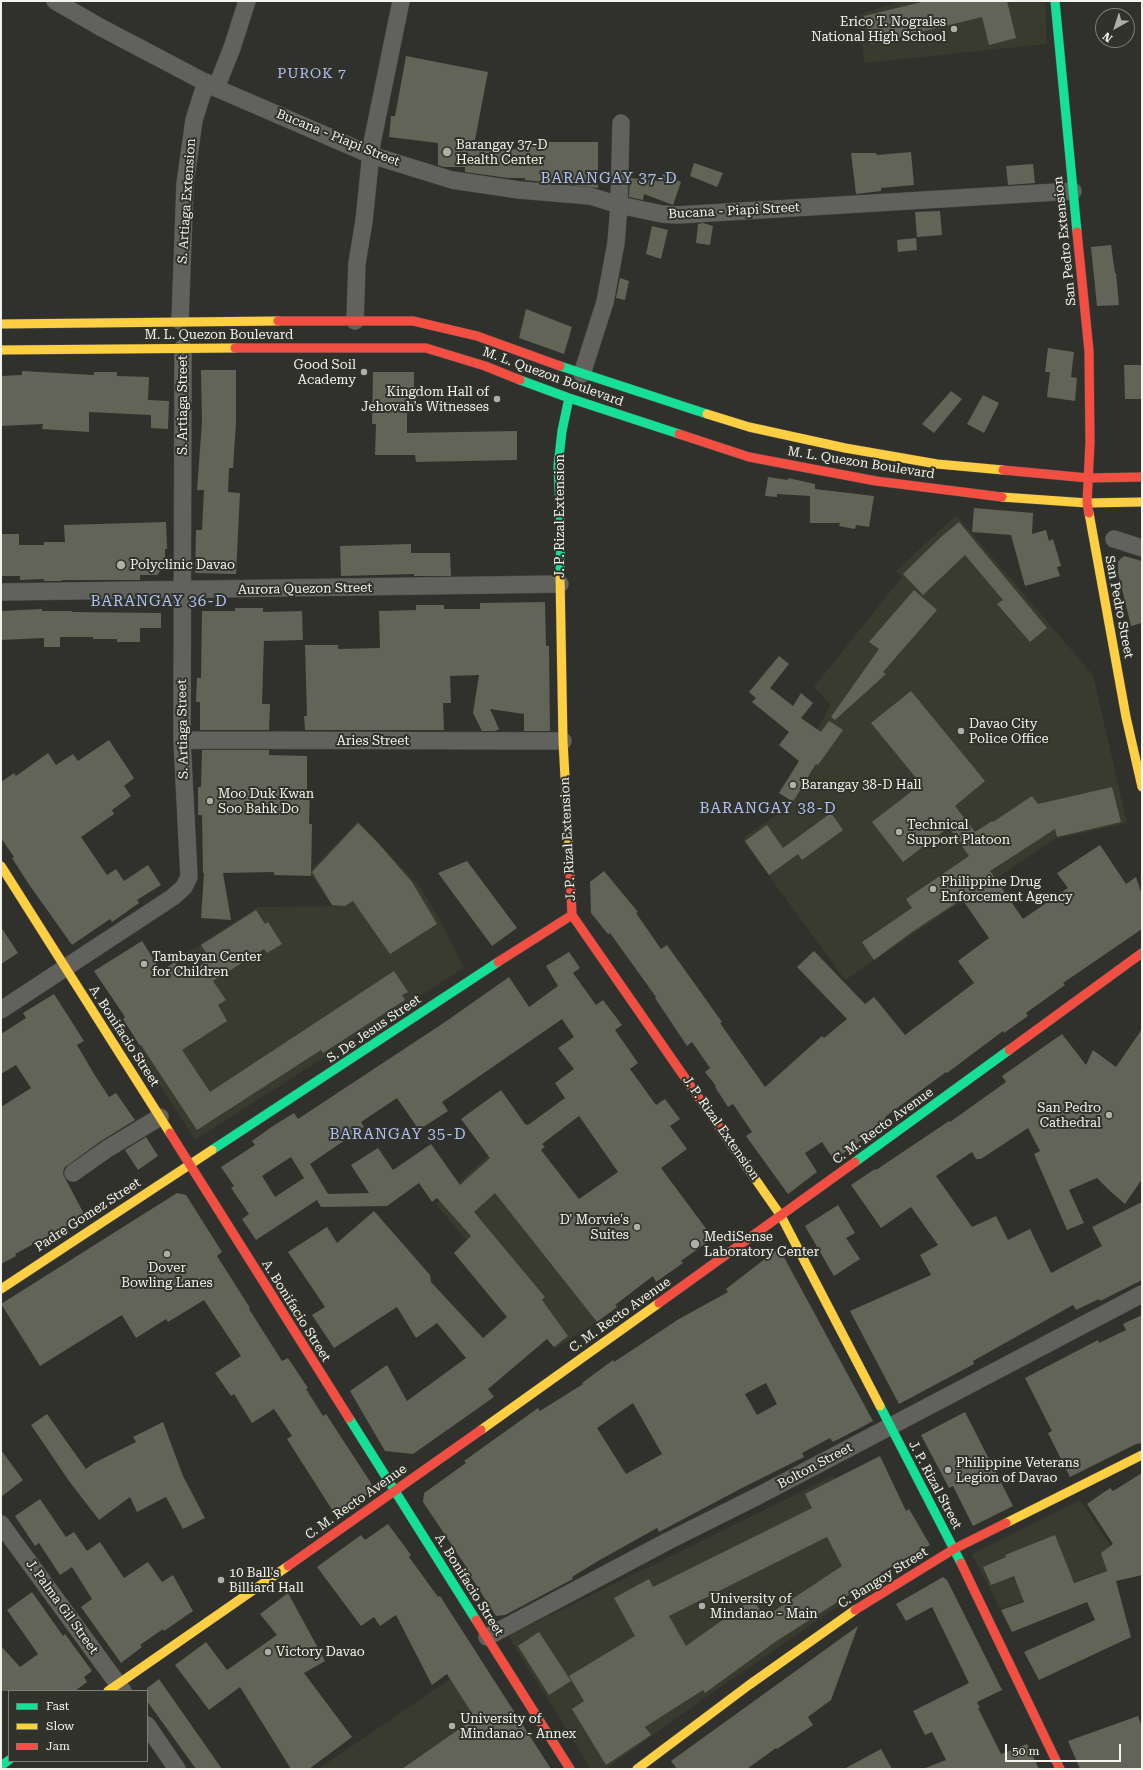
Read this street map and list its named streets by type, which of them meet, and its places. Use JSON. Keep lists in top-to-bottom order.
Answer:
{
  "streets": {
    "main road": [
      "San Pedro Extension",
      "M. L. Quezon Boulevard",
      "J. P. Rizal Extension",
      "San Pedro Street",
      "S. De Jesus Street",
      "A. Bonifacio Street",
      "C. M. Recto Avenue",
      "Padre Gomez Street",
      "J. P. Rizal Street",
      "C. Bangoy Street"
    ],
    "street": [
      "Bucana - Piapi Street",
      "S. Artiaga Extension",
      "S. Artiaga Street",
      "Aurora Quezon Street",
      "Aries Street",
      "Bolton Street",
      "J. Palma Gil Street"
    ]
  },
  "crossings": [
    ["Bucana - Piapi Street", "S. Artiaga Extension"],
    ["Bucana - Piapi Street", "San Pedro Extension"],
    ["S. Artiaga Extension", "M. L. Quezon Boulevard"],
    ["San Pedro Extension", "M. L. Quezon Boulevard"],
    ["San Pedro Extension", "San Pedro Street"],
    ["M. L. Quezon Boulevard", "S. Artiaga Street"],
    ["M. L. Quezon Boulevard", "J. P. Rizal Extension"],
    ["M. L. Quezon Boulevard", "San Pedro Street"],
    ["S. Artiaga Street", "Aurora Quezon Street"],
    ["S. Artiaga Street", "Aries Street"],
    ["S. Artiaga Street", "A. Bonifacio Street"],
    ["J. P. Rizal Extension", "Aurora Quezon Street"],
    ["J. P. Rizal Extension", "Aries Street"],
    ["J. P. Rizal Extension", "S. De Jesus Street"],
    ["J. P. Rizal Extension", "C. M. Recto Avenue"],
    ["J. P. Rizal Extension", "J. P. Rizal Street"],
    ["S. De Jesus Street", "A. Bonifacio Street"],
    ["S. De Jesus Street", "Padre Gomez Street"],
    ["A. Bonifacio Street", "C. M. Recto Avenue"],
    ["A. Bonifacio Street", "Padre Gomez Street"],
    ["A. Bonifacio Street", "Bolton Street"],
    ["C. M. Recto Avenue", "J. P. Rizal Street"],
    ["C. M. Recto Avenue", "J. Palma Gil Street"],
    ["Bolton Street", "J. P. Rizal Street"],
    ["J. P. Rizal Street", "C. Bangoy Street"]
  ],
  "districts": [
    "PUROK 7",
    "BARANGAY 37-D",
    "BARANGAY 36-D",
    "BARANGAY 38-D",
    "BARANGAY 35-D"
  ],
  "places": [
    "Erico T. Nograles National High School",
    "Barangay 37-D Health Center",
    "Good Soil Academy",
    "Kingdom Hall of Jehovah's Witnesses",
    "Polyclinic Davao",
    "Davao City Police Office",
    "Barangay 38-D Hall",
    "Moo Duk Kwan Soo Bahk Do",
    "Technical Support Platoon",
    "Philippine Drug Enforcement Agency",
    "Tambayan Center for Children",
    "San Pedro Cathedral",
    "D' Morvie's Suites",
    "MediSense Laboratory Center",
    "Dover Bowling Lanes",
    "Philippine Veterans Legion of Davao",
    "10 Ball's Billiard Hall",
    "University of Mindanao - Main",
    "Victory Davao",
    "University of Mindanao - Annex"
  ],
  "legend": ["Fast", "Slow", "Jam"],
  "scale_bar": "50 m",
  "north": "bottom left"
}
